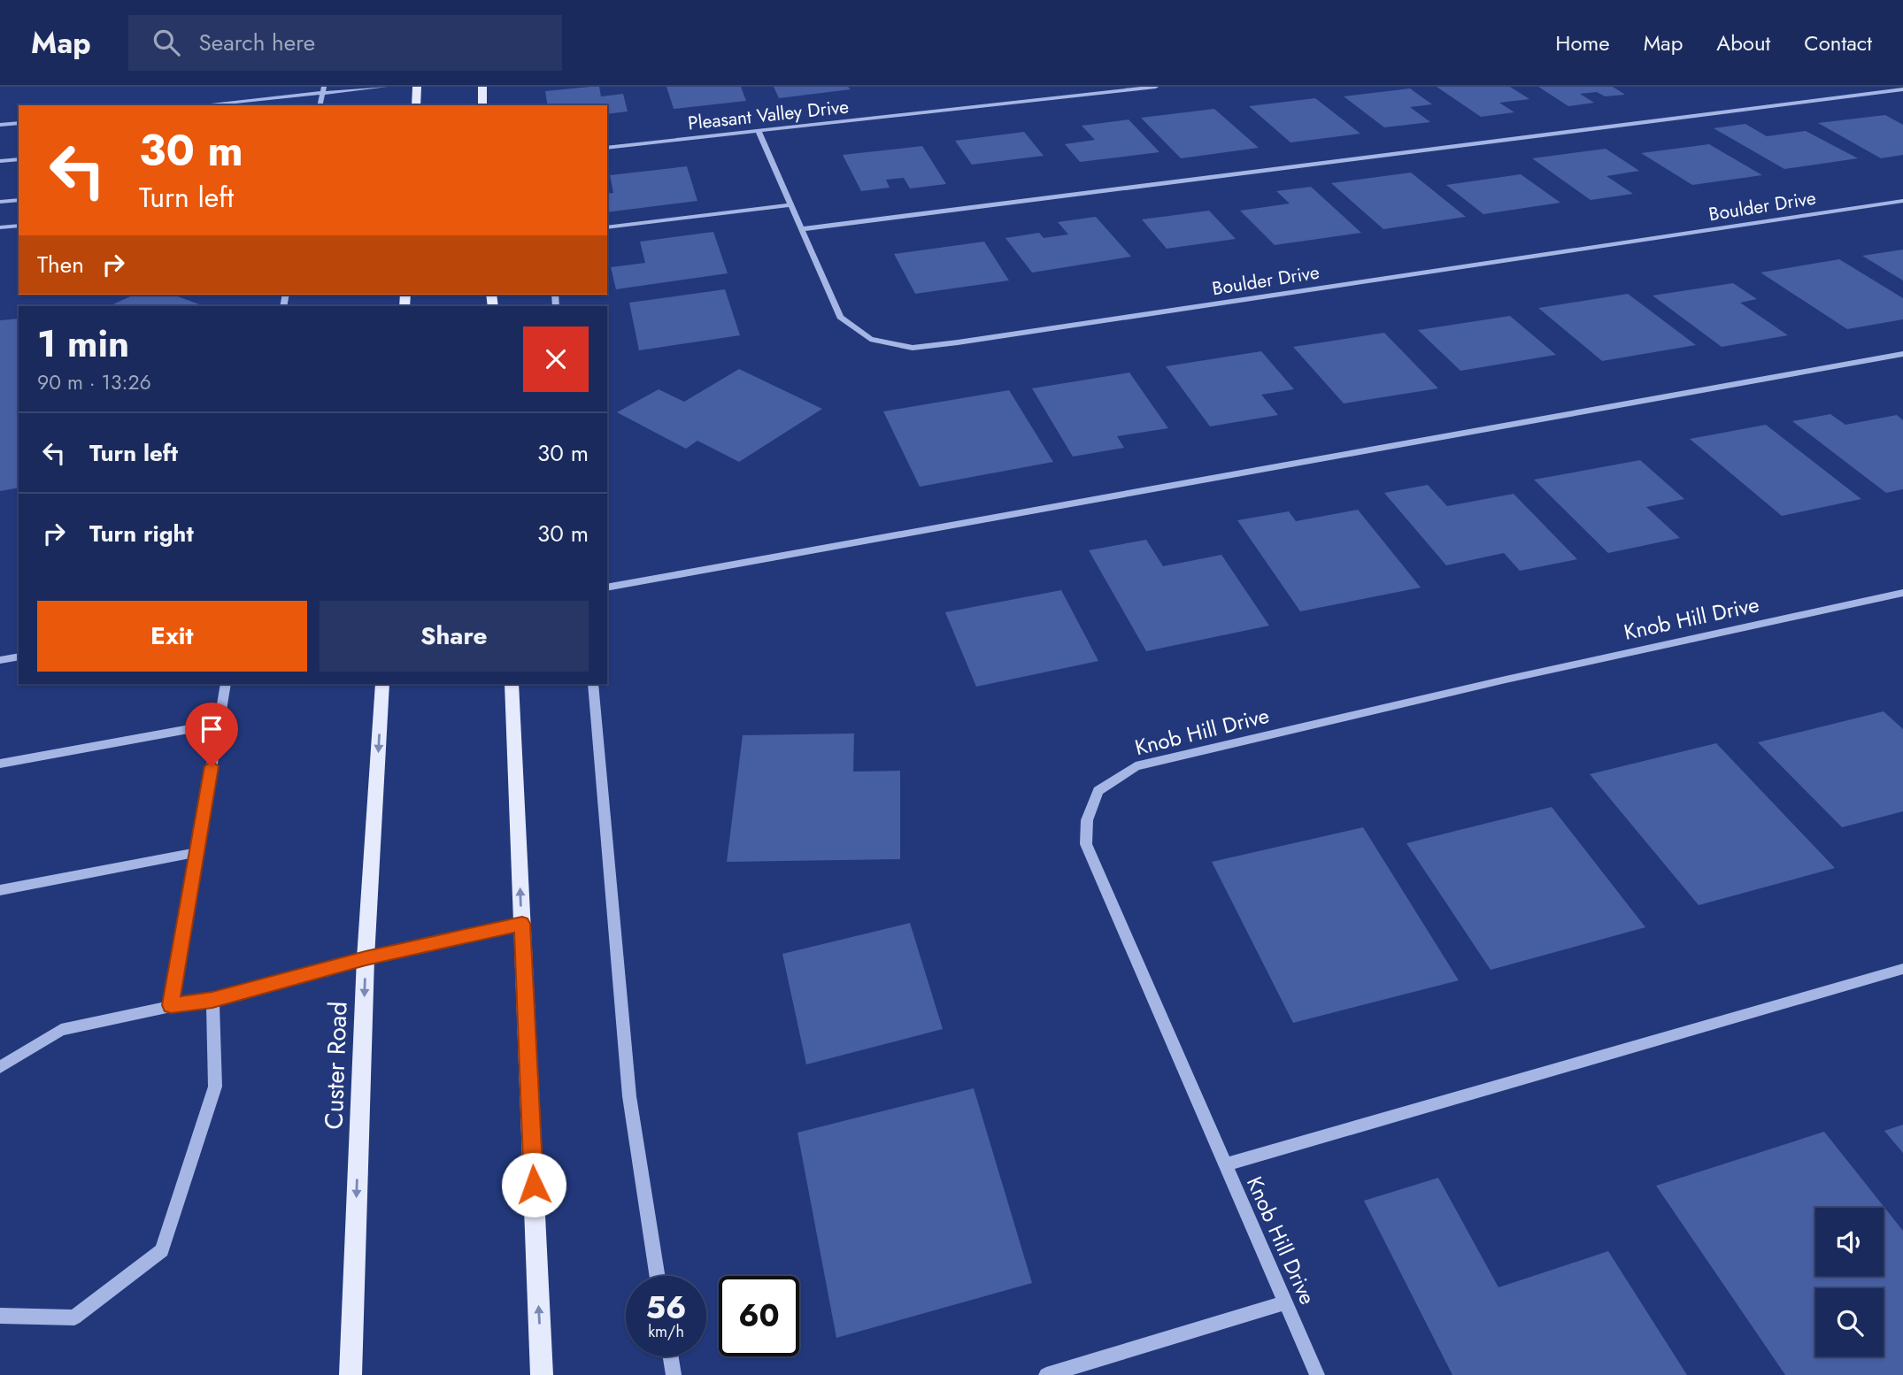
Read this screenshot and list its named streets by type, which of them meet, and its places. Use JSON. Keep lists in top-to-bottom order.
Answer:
{
  "streets": {
    "main road": ["Custer Road"],
    "street": ["Pleasant Valley Drive", "Boulder Drive", "Knob Hill Drive"]
  },
  "crossings": [
    ["Pleasant Valley Drive", "Boulder Drive"]
  ],
  "one_way": ["Custer Road"],
  "page": {
    "header": "Map",
    "search": "Search here",
    "nav": [
      "Home",
      "Map",
      "About",
      "Contact"
    ],
    "turn": ["30 m", "Turn left"],
    "then": "Then",
    "heading": ["1 min", "90 m · 13:26"],
    "list": [
      {
        "name": "Turn left",
        "value": "30 m"
      },
      {
        "name": "Turn right",
        "value": "30 m"
      }
    ],
    "buttons": ["Exit", "Share"],
    "speed": "56 km/h",
    "limit": "60"
  }
}
